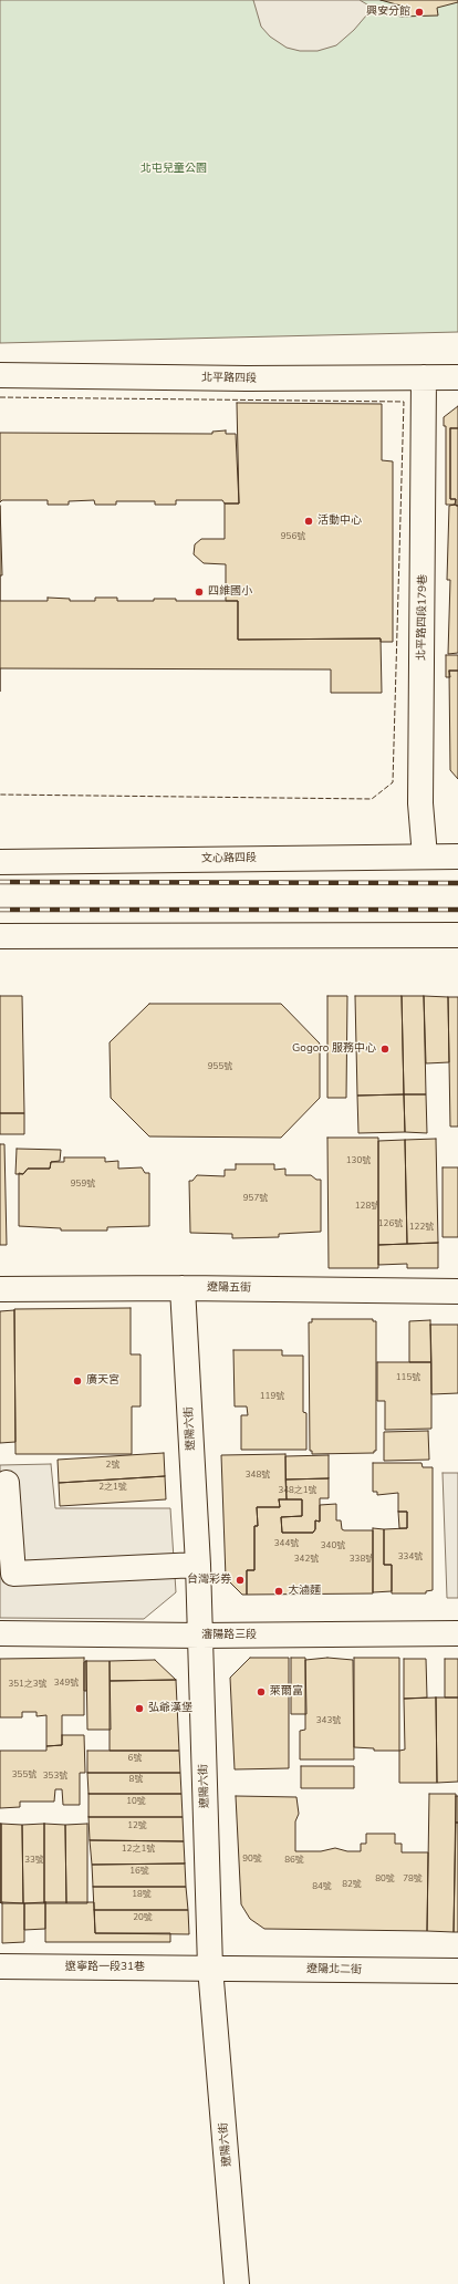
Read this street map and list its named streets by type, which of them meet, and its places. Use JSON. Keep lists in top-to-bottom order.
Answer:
{
  "streets": {
    "street": [
      "北平路四段",
      "北平路四段179巷",
      "文心路四段",
      "遼陽五街",
      "遼陽六街",
      "瀋陽路三段",
      "遼寧路一段31巷",
      "遼陽北二街"
    ]
  },
  "crossings": [
    ["北平路四段", "北平路四段179巷"],
    ["北平路四段179巷", "文心路四段"],
    ["遼陽五街", "遼陽六街"],
    ["遼陽六街", "瀋陽路三段"],
    ["遼陽六街", "遼寧路一段31巷"],
    ["遼陽六街", "遼陽北二街"],
    ["遼寧路一段31巷", "遼陽北二街"]
  ],
  "parks": ["北屯兒童公園"],
  "places": [
    "興安分館",
    "活動中心",
    "四維國小",
    "Gogoro 服務中心",
    "廣天宮",
    "台灣彩券",
    "大滷麵",
    "萊爾富",
    "弘爺漢堡"
  ],
  "house_numbers": [
    "956號",
    "955號",
    "130號",
    "959號",
    "957號",
    "128號",
    "126號",
    "122號",
    "115號",
    "119號",
    "2號",
    "348號",
    "2之1號",
    "348之1號",
    "344號",
    "340號",
    "334號",
    "342號",
    "338號",
    "349號",
    "351之3號",
    "343號",
    "6號",
    "355號",
    "353號",
    "8號",
    "10號",
    "12號",
    "12之1號",
    "90號",
    "33號",
    "86號",
    "16號",
    "80號",
    "78號",
    "82號",
    "84號",
    "18號",
    "20號"
  ]
}
